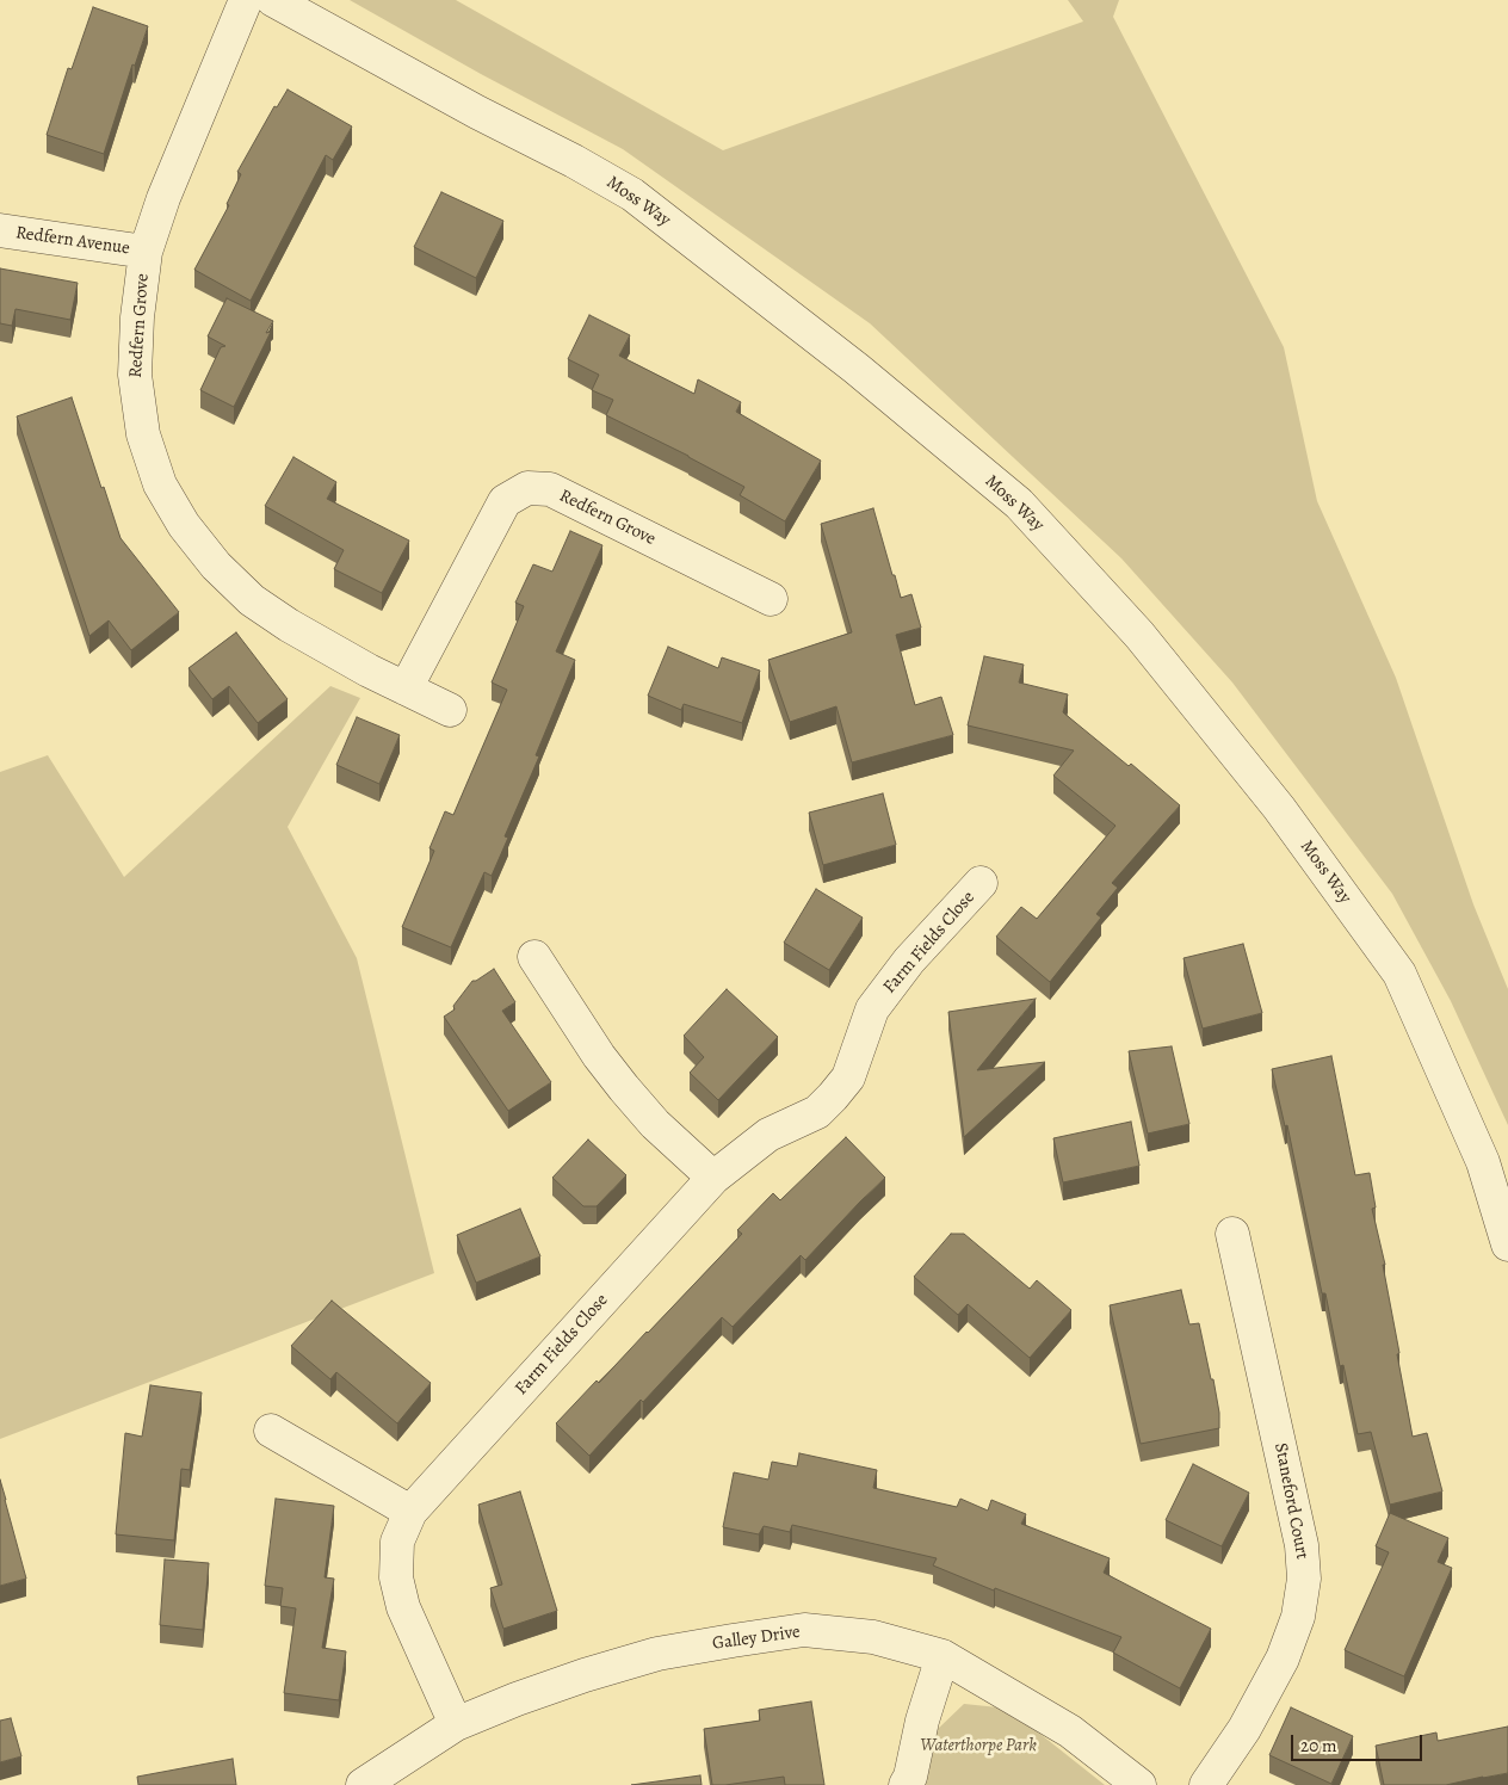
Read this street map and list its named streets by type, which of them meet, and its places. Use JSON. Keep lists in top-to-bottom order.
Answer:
{
  "streets": {
    "street": [
      "Moss Way",
      "Redfern Avenue",
      "Redfern Grove",
      "Farm Fields Close",
      "Staneford Court",
      "Galley Drive"
    ]
  },
  "crossings": [
    ["Redfern Avenue", "Redfern Grove"],
    ["Farm Fields Close", "Galley Drive"]
  ],
  "parks": ["Waterthorpe Park"],
  "scale_bar": "20 m"
}
